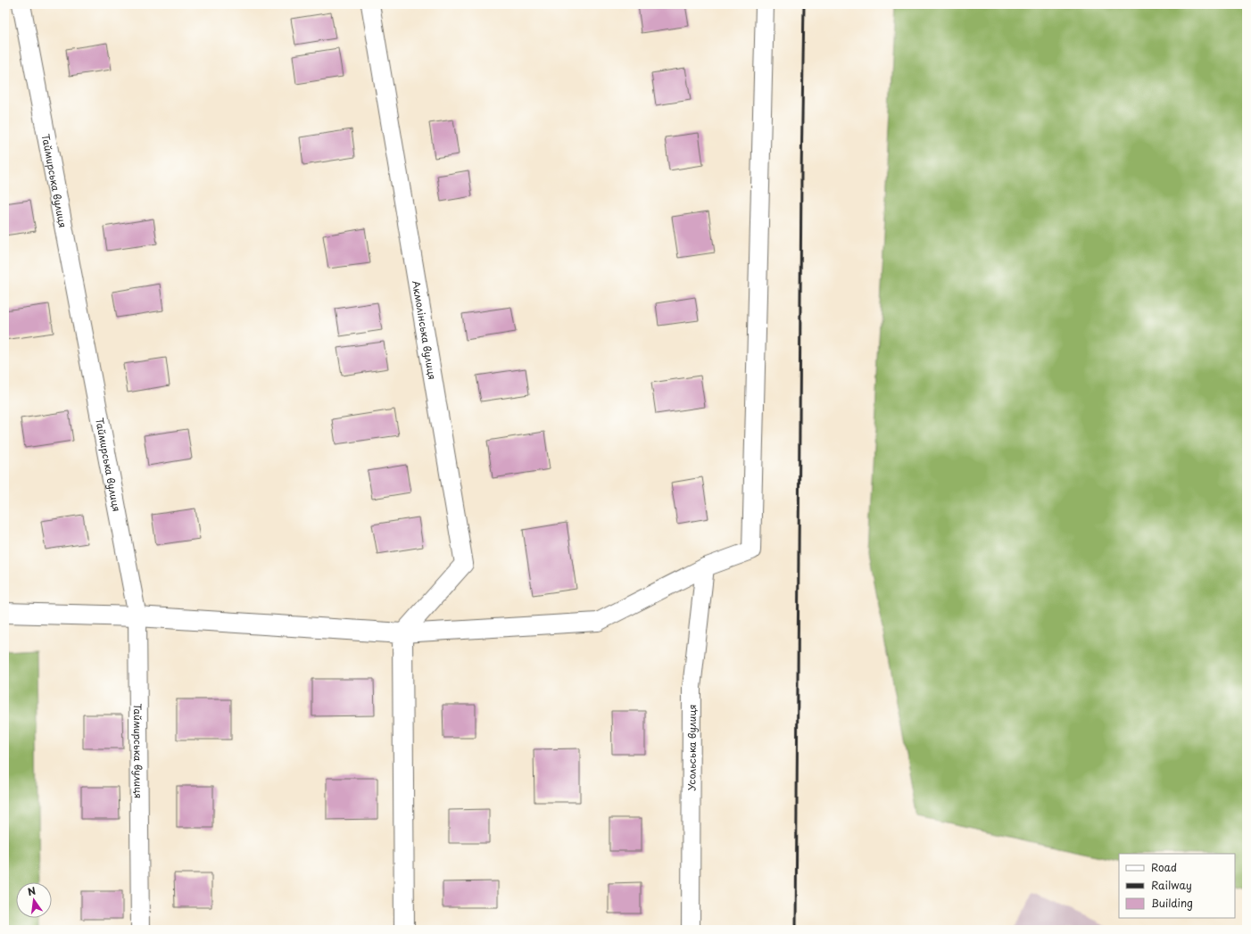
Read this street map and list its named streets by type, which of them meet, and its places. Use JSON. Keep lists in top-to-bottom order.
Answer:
{
  "streets": {
    "street": ["Таймирська вулиця", "Акмолiнська вулиця", "Усольська вулиця"]
  },
  "legend": ["Road", "Railway", "Building"],
  "north": "top"
}
